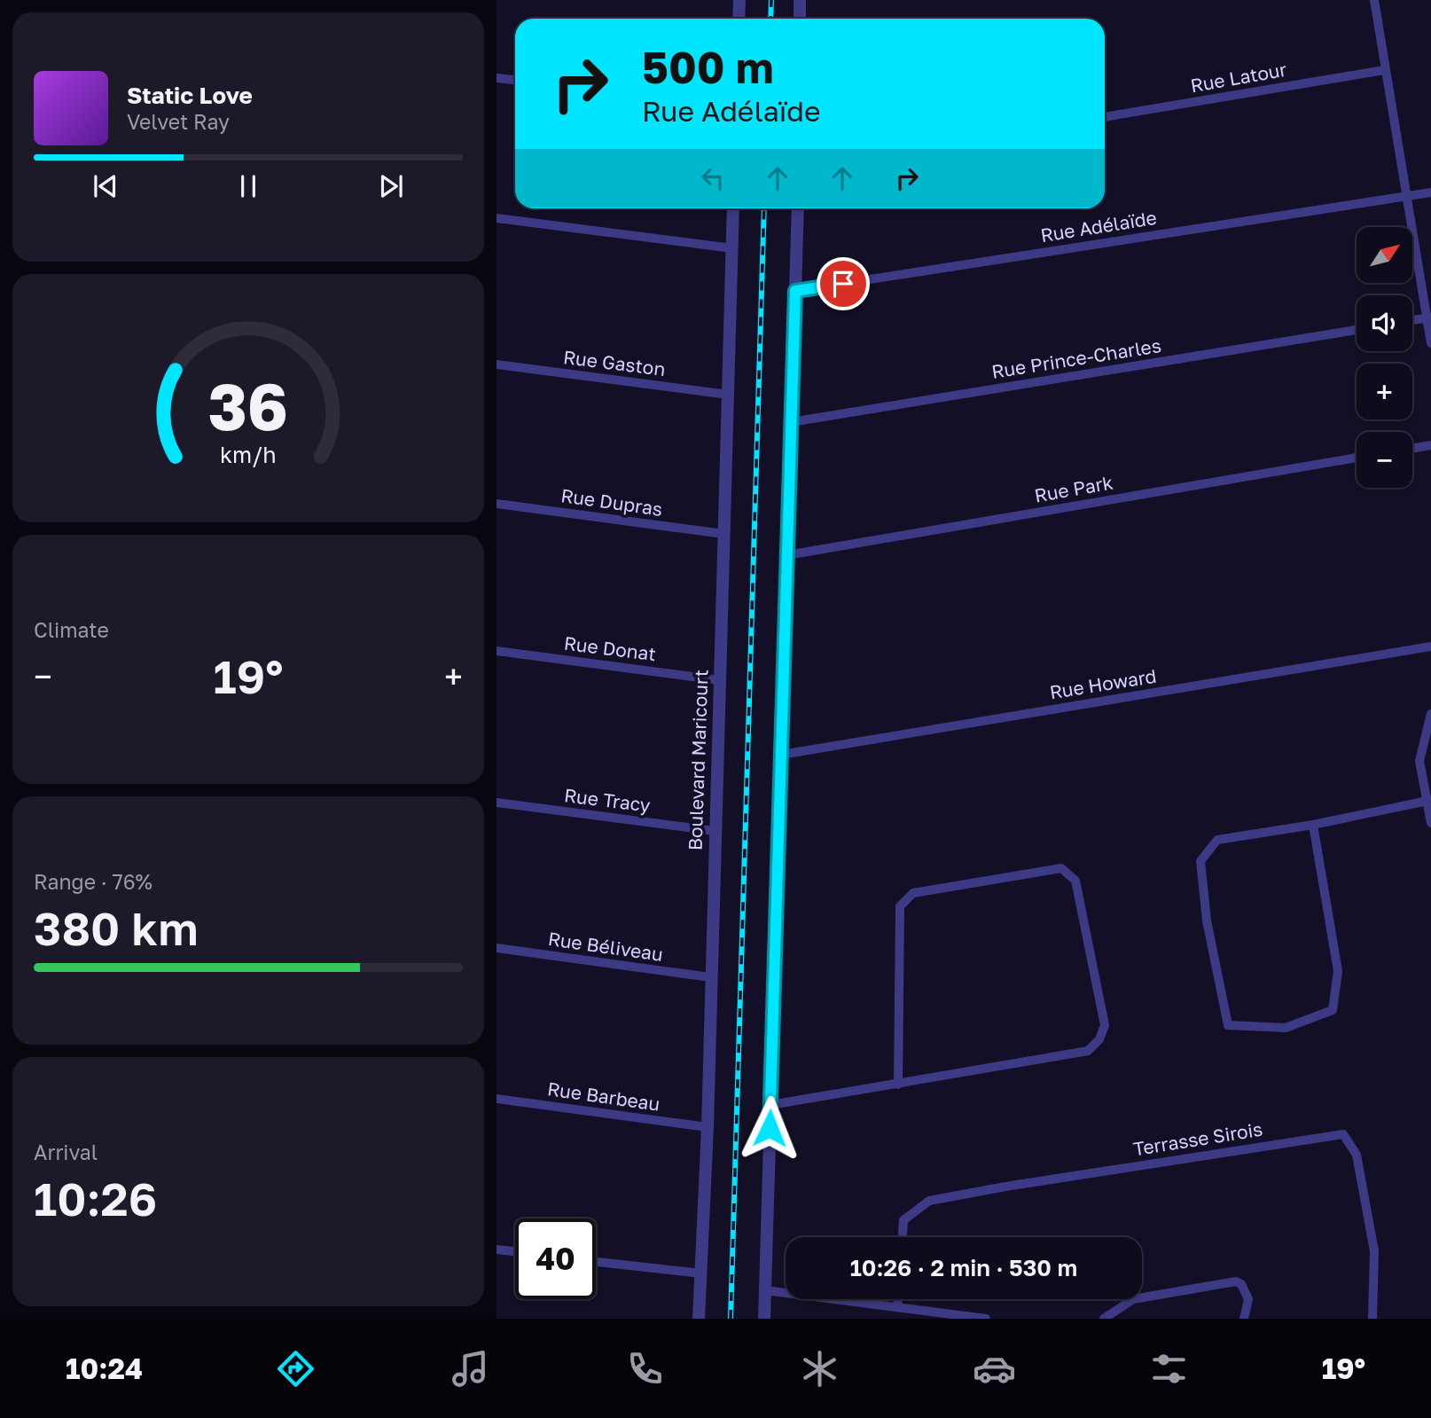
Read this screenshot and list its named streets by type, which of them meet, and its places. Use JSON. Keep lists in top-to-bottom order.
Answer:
{
  "streets": {
    "street": [
      "Rue Latour",
      "Rue Adélaïde",
      "Rue Prince-Charles",
      "Rue Gaston",
      "Rue Park",
      "Rue Dupras",
      "Rue Donat",
      "Rue Howard",
      "Boulevard Maricourt",
      "Rue Tracy",
      "Rue Béliveau",
      "Rue Barbeau",
      "Terrasse Sirois"
    ]
  },
  "crossings": [
    ["Rue Gaston", "Boulevard Maricourt"],
    ["Rue Dupras", "Boulevard Maricourt"],
    ["Rue Donat", "Boulevard Maricourt"],
    ["Boulevard Maricourt", "Rue Tracy"],
    ["Boulevard Maricourt", "Rue Béliveau"],
    ["Boulevard Maricourt", "Rue Barbeau"]
  ],
  "north": "top right",
  "page": {
    "turn": ["500 m", "Rue Adélaïde"],
    "song": ["Static Love", "Velvet Ray"],
    "map_buttons": ["+", "−"],
    "tile": [
      "Climate",
      ["Range · 76%", "380 km"],
      ["Arrival", "10:26"]
    ],
    "heat": ["−", "19°", "+"],
    "limit": "40",
    "trip": "10:26 · 2 min · 530 m",
    "tabs": ["10:24", "19°"],
    "gauge": ["36", "km/h"]
  }
}
